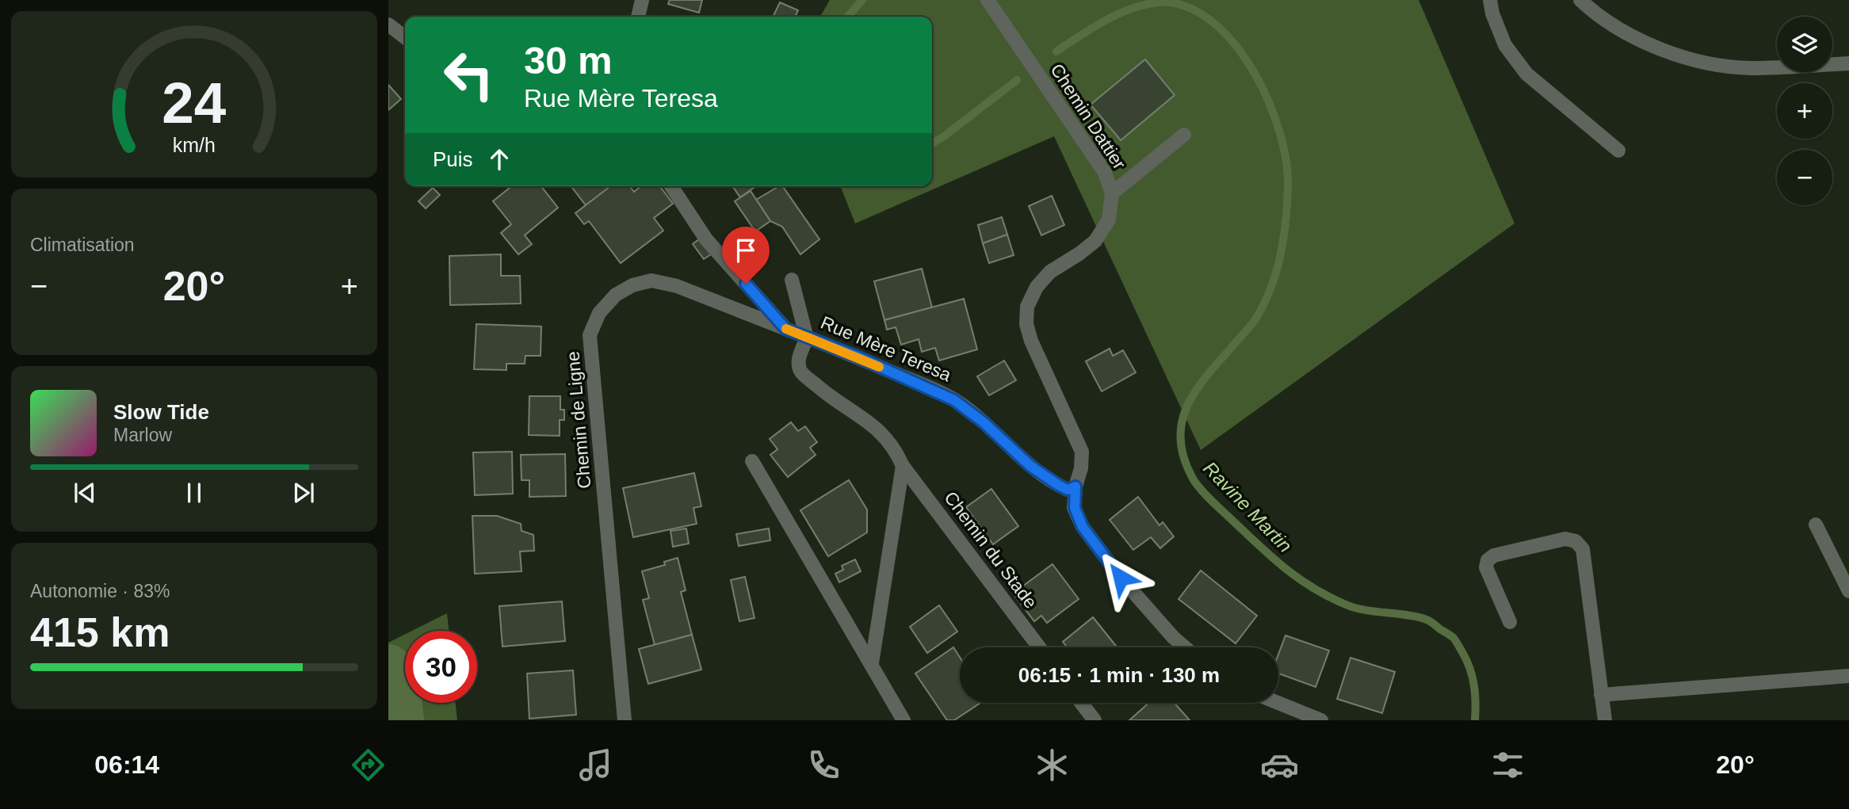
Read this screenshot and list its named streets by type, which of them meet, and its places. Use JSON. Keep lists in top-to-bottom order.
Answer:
{
  "streets": {
    "street": [
      "Chemin Dattier",
      "Rue Mère Teresa",
      "Chemin de Ligne",
      "Chemin du Stade"
    ]
  },
  "crossings": [
    ["Chemin Dattier", "Rue Mère Teresa"],
    ["Rue Mère Teresa", "Chemin de Ligne"],
    ["Rue Mère Teresa", "Chemin du Stade"],
    ["Chemin de Ligne", "Chemin du Stade"]
  ],
  "water": ["Ravine Martin"],
  "page": {
    "map_buttons": ["+", "−"],
    "turn": ["30 m", "Rue Mère Teresa"],
    "then": "Puis",
    "tile": [
      "Climatisation",
      ["Autonomie · 83%", "415 km"]
    ],
    "heat": ["−", "20°", "+"],
    "song": ["Slow Tide", "Marlow"],
    "limit": "30",
    "trip": "06:15 · 1 min · 130 m",
    "tabs": ["06:14", "20°"],
    "gauge": ["24", "km/h"]
  }
}
